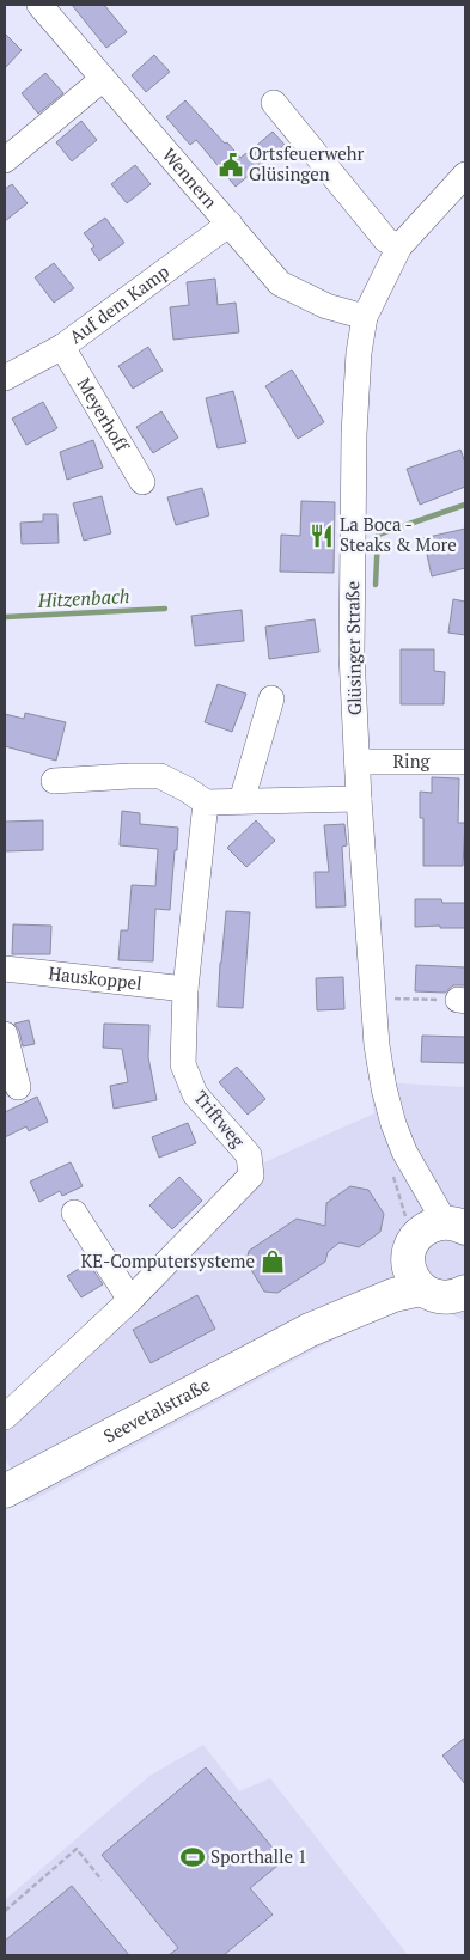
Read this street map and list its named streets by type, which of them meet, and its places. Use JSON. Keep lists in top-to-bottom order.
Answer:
{
  "streets": {
    "main road": ["Glüsinger Straße", "Seevetalstraße"],
    "street": [
      "Wennern",
      "Auf dem Kamp",
      "Meyerhoff",
      "Ring",
      "Hauskoppel",
      "Triftweg"
    ]
  },
  "crossings": [
    ["Wennern", "Auf dem Kamp"],
    ["Wennern", "Glüsinger Straße"],
    ["Auf dem Kamp", "Meyerhoff"],
    ["Glüsinger Straße", "Ring"],
    ["Glüsinger Straße", "Seevetalstraße"],
    ["Hauskoppel", "Triftweg"]
  ],
  "water": ["Hitzenbach"],
  "places": {
    "public building": ["Ortsfeuerwehr Glüsingen"],
    "restaurant": ["La Boca - Steaks & More"],
    "shop": ["KE-Computersysteme"],
    "sports": ["Sporthalle 1"]
  }
}
